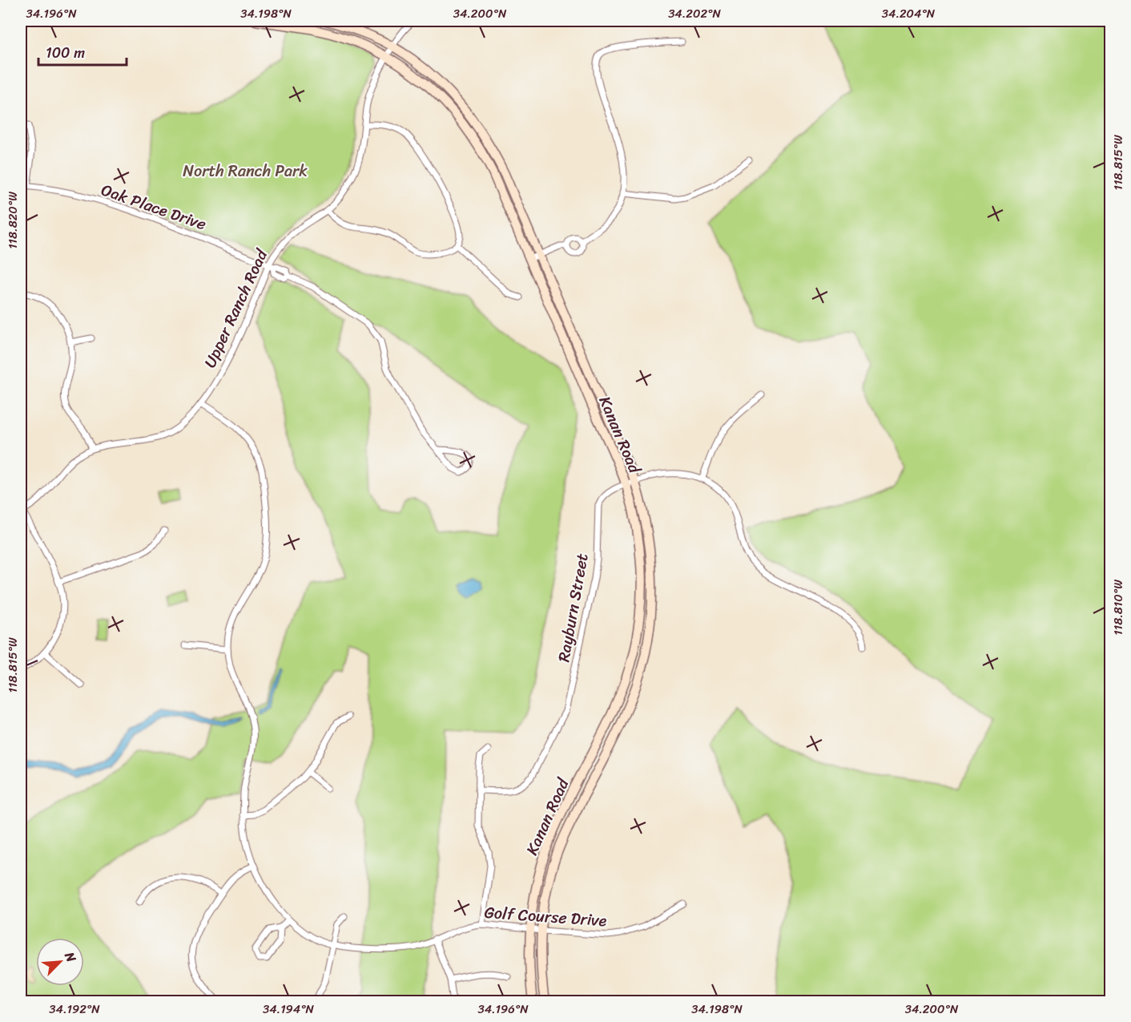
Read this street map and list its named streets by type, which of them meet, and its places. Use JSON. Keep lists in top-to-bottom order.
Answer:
{
  "streets": {
    "main road": ["Kanan Road"],
    "street": [
      "Oak Place Drive",
      "Upper Ranch Road",
      "Rayburn Street",
      "Golf Course Drive"
    ]
  },
  "crossings": [
    ["Oak Place Drive", "Upper Ranch Road"],
    ["Upper Ranch Road", "Kanan Road"],
    ["Upper Ranch Road", "Golf Course Drive"],
    ["Kanan Road", "Rayburn Street"],
    ["Kanan Road", "Golf Course Drive"]
  ],
  "parks": ["North Ranch Park"],
  "scale_bar": "100 m",
  "north": "top right",
  "coordinates": [
    "34.196°N",
    "34.198°N",
    "34.200°N",
    "34.202°N",
    "34.204°N",
    "118.815°W",
    "118.820°W",
    "118.810°W",
    "34.192°N",
    "34.194°N"
  ]
}
